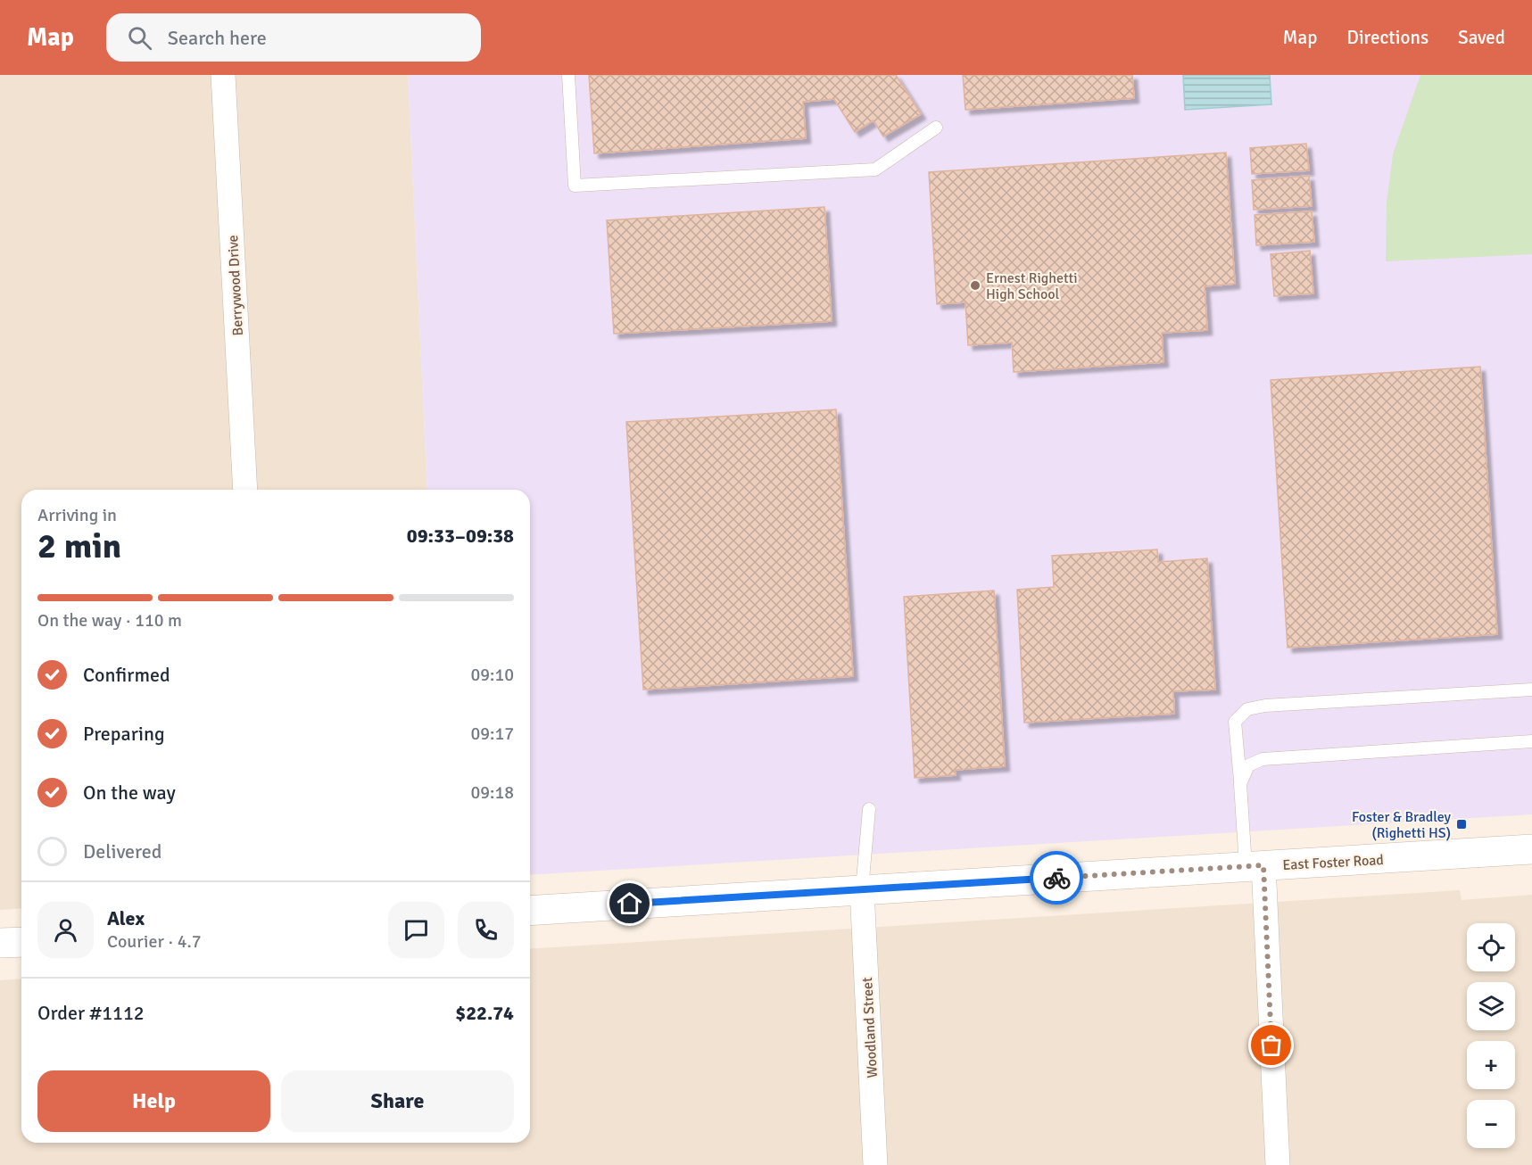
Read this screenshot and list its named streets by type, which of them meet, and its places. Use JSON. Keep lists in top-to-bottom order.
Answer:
{
  "streets": {
    "street": ["Berrywood Drive", "East Foster Road", "Woodland Street"]
  },
  "crossings": [
    ["East Foster Road", "Woodland Street"]
  ],
  "places": {
    "other": ["Ernest Righetti High School"],
    "transit": ["Foster & Bradley (Righetti HS)"]
  },
  "page": {
    "header": "Map",
    "search": "Search here",
    "nav": ["Map", "Directions", "Saved"],
    "heading": ["2 min", "Arriving in", "09:33–09:38"],
    "panel": [
      "Alex",
      "Courier · 4.7",
      "Order #1112",
      "$22.74"
    ],
    "bar": "On the way · 110 m",
    "list": [
      ["Confirmed", "09:10"],
      ["Preparing", "09:17"],
      ["On the way", "09:18"],
      "Delivered"
    ],
    "map_buttons": ["+", "−"],
    "buttons": ["Help", "Share"]
  }
}
